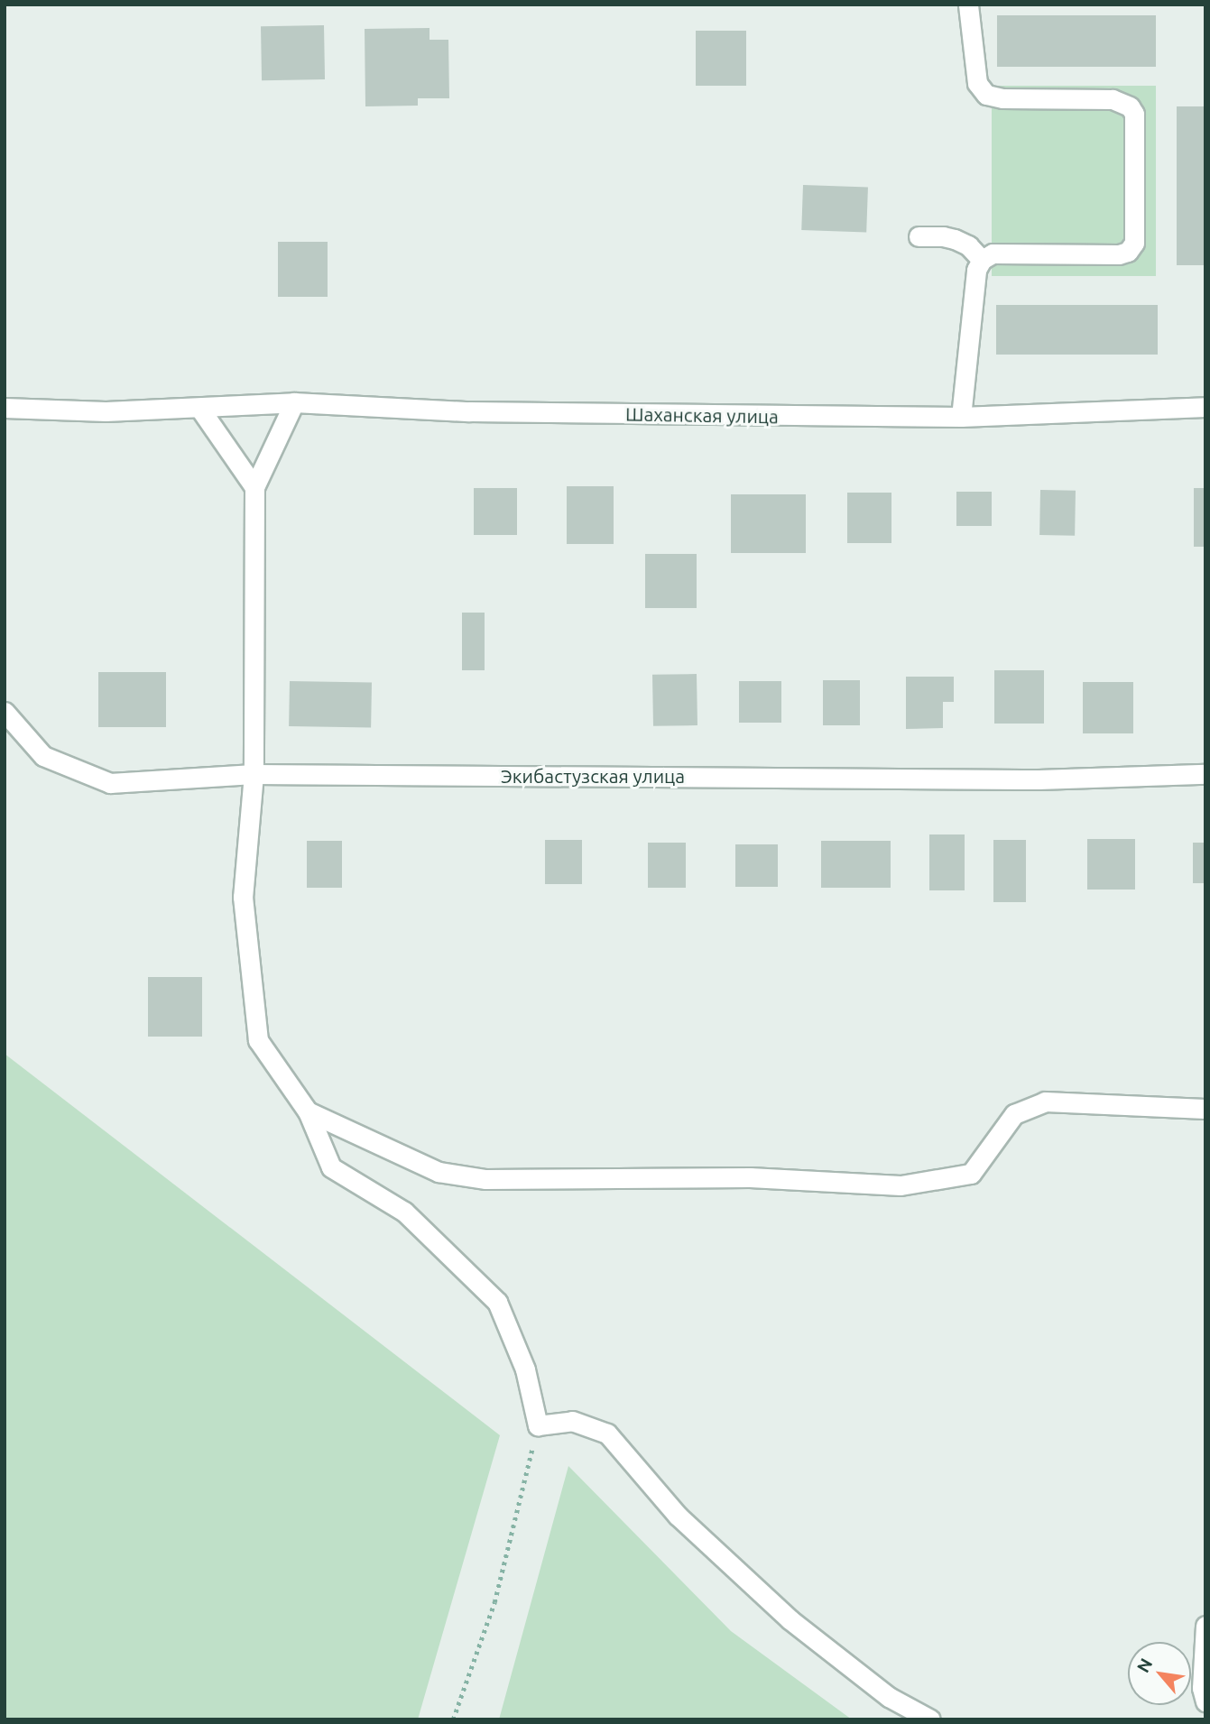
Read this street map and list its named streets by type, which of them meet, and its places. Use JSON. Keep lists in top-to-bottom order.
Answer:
{
  "streets": {
    "street": ["Шаханская улица", "Экибастузская улица"]
  },
  "north": "top left"
}
